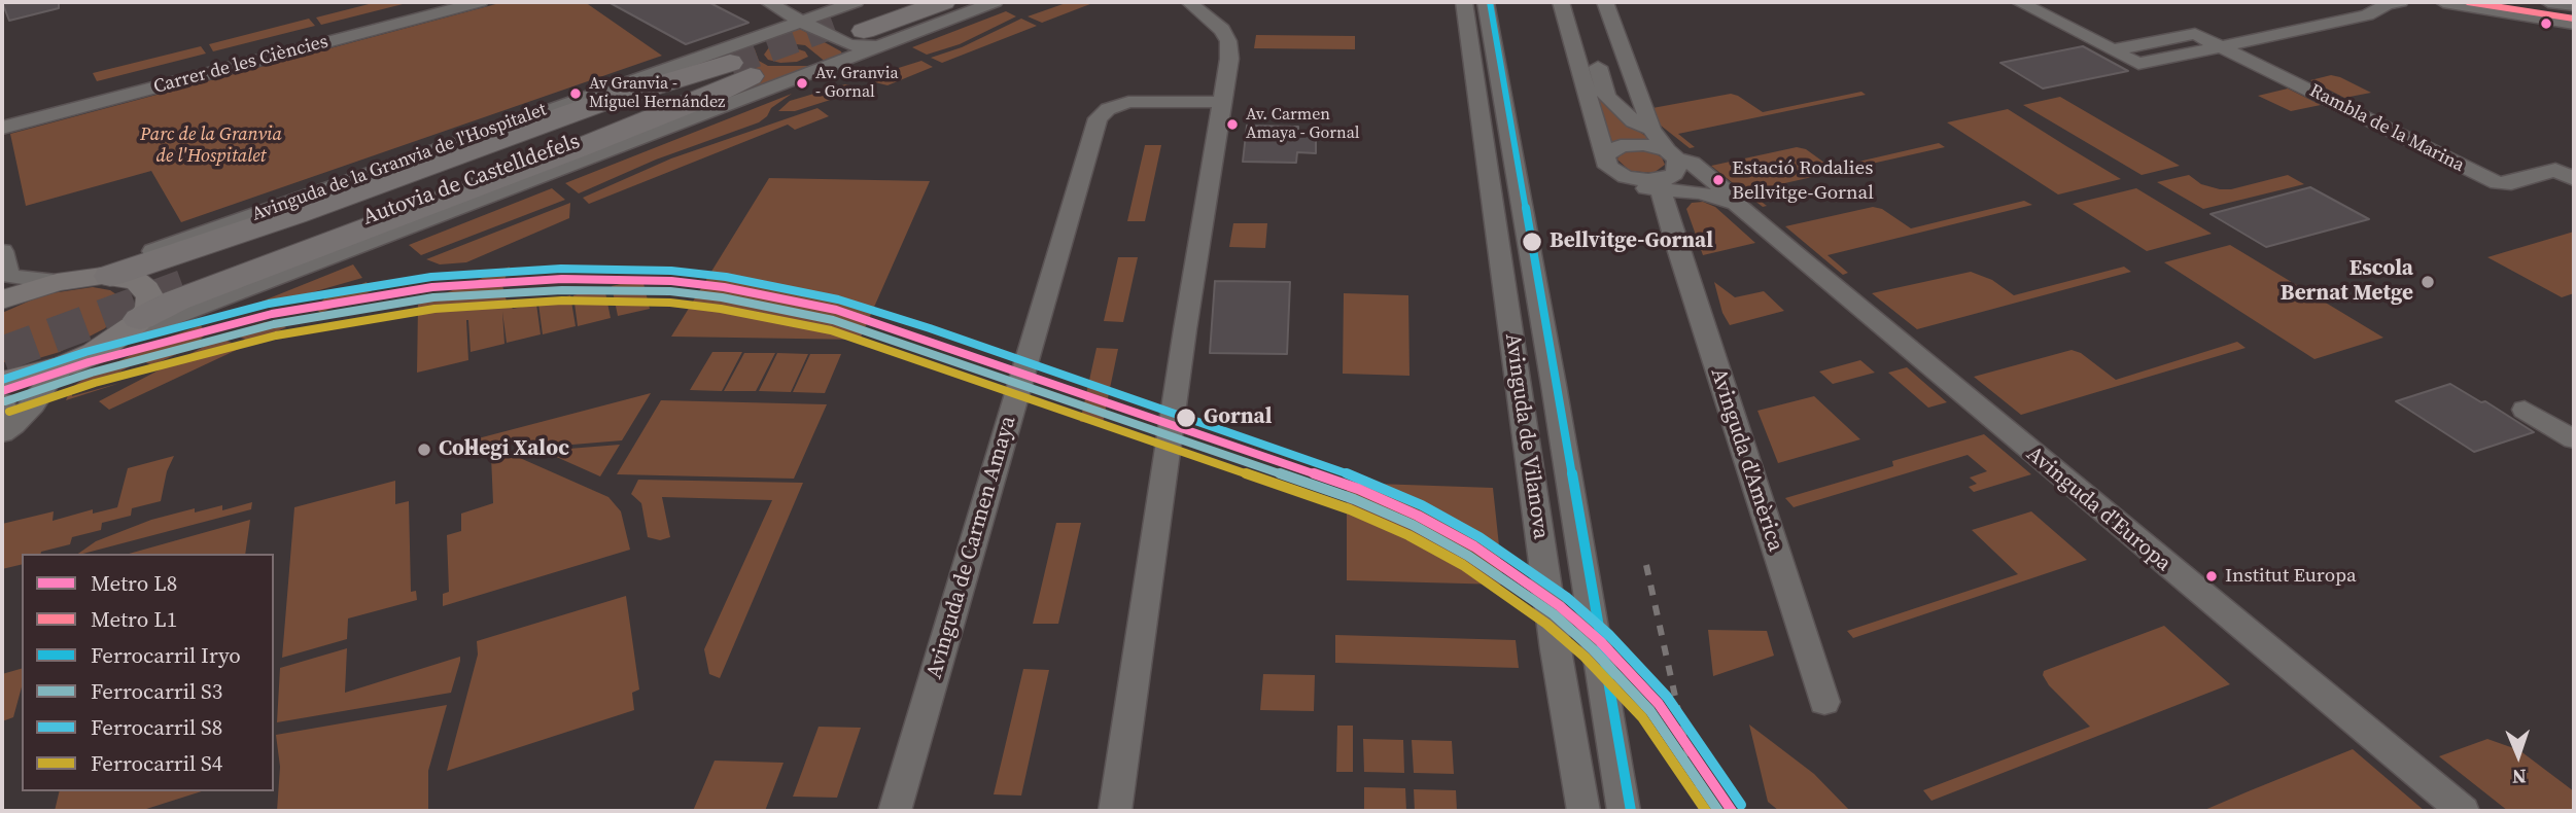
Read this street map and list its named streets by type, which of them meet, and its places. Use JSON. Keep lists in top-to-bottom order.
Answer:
{
  "streets": {
    "highway": ["Autovia de Castelldefels"],
    "street": [
      "Carrer de les Ciències",
      "Rambla de la Marina",
      "Avinguda de la Granvia de l'Hospitalet",
      "Avinguda de Vilanova",
      "Avinguda d'Amèrica",
      "Avinguda d'Europa",
      "Avinguda de Carmen Amaya"
    ]
  },
  "crossings": [
    ["Avinguda d'Amèrica", "Avinguda d'Europa"]
  ],
  "parks": ["Parc de la Granvia de l'Hospitalet"],
  "places": [
    "Av. Granvia - Gornal",
    "Av Granvia - Miguel Hernández",
    "Av. Carmen Amaya - Gornal",
    "Estació Rodalies Bellvitge-Gornal",
    "Bellvitge-Gornal",
    "Escola Bernat Metge",
    "Gornal",
    "Col·legi Xaloc",
    "Institut Europa"
  ],
  "lines": [
    "metro line L1",
    "rail line Iryo",
    "rail line S8",
    "metro line L8",
    "rail line S3",
    "rail line S4"
  ],
  "legend": [
    "Metro L8",
    "Metro L1",
    "Ferrocarril Iryo",
    "Ferrocarril S3",
    "Ferrocarril S8",
    "Ferrocarril S4"
  ],
  "north": "bottom"
}
